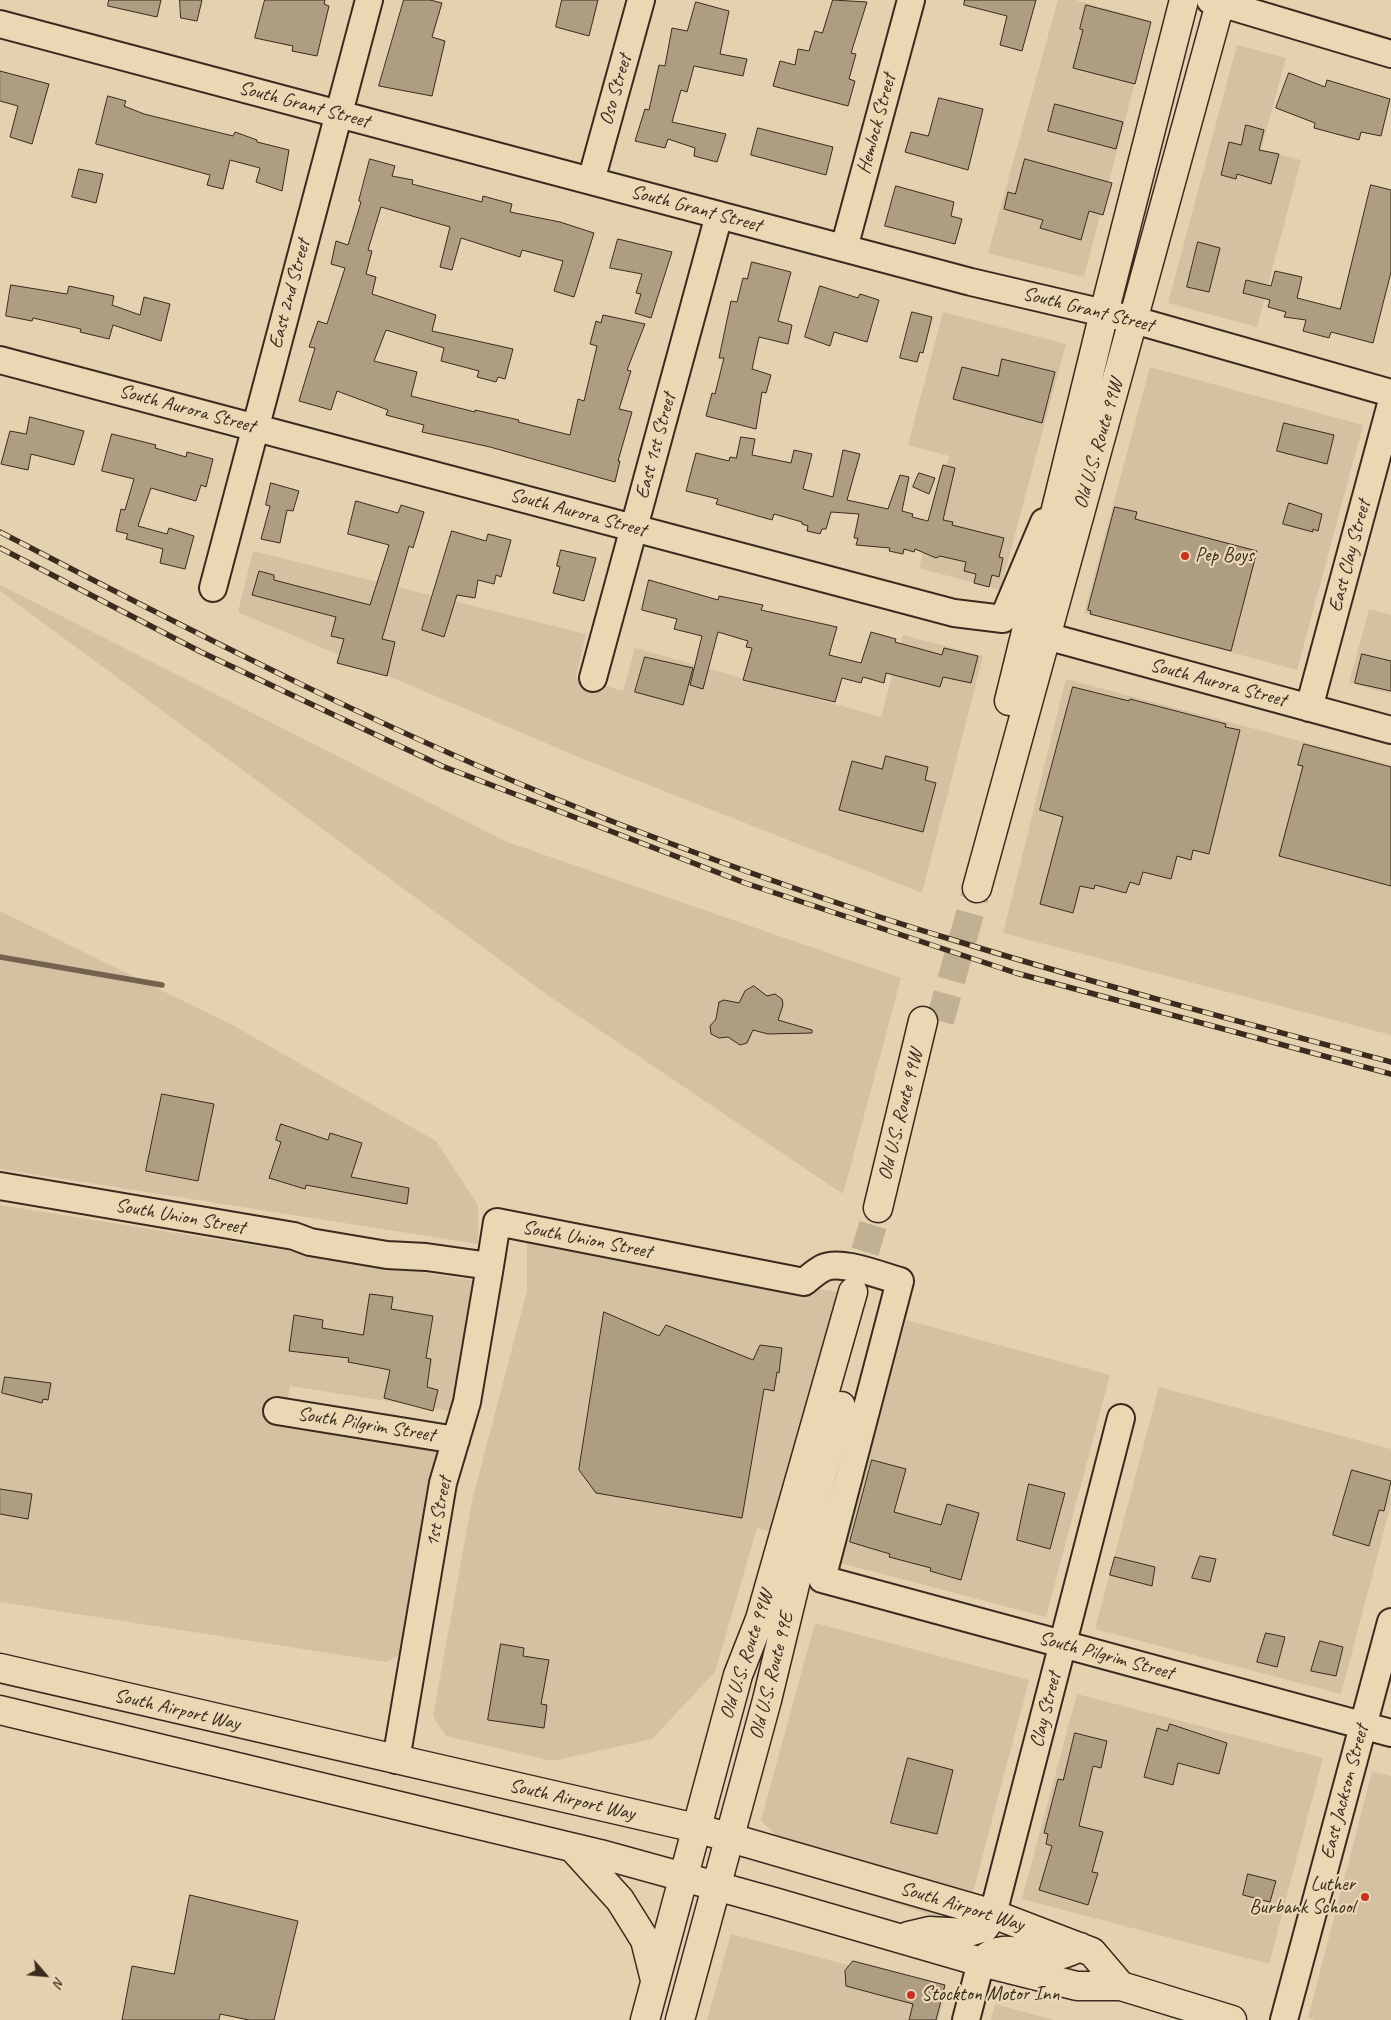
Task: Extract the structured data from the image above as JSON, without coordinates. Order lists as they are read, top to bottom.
{
  "streets": {
    "main road": ["Old U.S. Route 99W", "Old U.S. Route 99E", "South Airport Way"],
    "street": [
      "Oso Street",
      "South Grant Street",
      "Hemlock Street",
      "East 2nd Street",
      "South Aurora Street",
      "East 1st Street",
      "East Clay Street",
      "South Union Street",
      "South Pilgrim Street",
      "1st Street",
      "Clay Street",
      "East Jackson Street"
    ]
  },
  "crossings": [
    ["Oso Street", "South Grant Street"],
    ["South Grant Street", "Hemlock Street"],
    ["South Grant Street", "East 2nd Street"],
    ["South Grant Street", "Old U.S. Route 99W"],
    ["South Grant Street", "East 1st Street"],
    ["East 2nd Street", "South Aurora Street"],
    ["South Aurora Street", "Old U.S. Route 99W"],
    ["South Aurora Street", "East 1st Street"],
    ["South Aurora Street", "East Clay Street"],
    ["Old U.S. Route 99W", "Old U.S. Route 99E"],
    ["Old U.S. Route 99W", "South Airport Way"],
    ["South Union Street", "South Pilgrim Street"],
    ["South Union Street", "1st Street"],
    ["South Pilgrim Street", "1st Street"],
    ["South Pilgrim Street", "Clay Street"],
    ["South Pilgrim Street", "East Jackson Street"],
    ["1st Street", "South Airport Way"],
    ["Old U.S. Route 99E", "South Airport Way"],
    ["South Airport Way", "Clay Street"]
  ],
  "places": ["Pep Boys", "Luther Burbank School", "Stockton Motor Inn"],
  "north": "bottom right"
}
